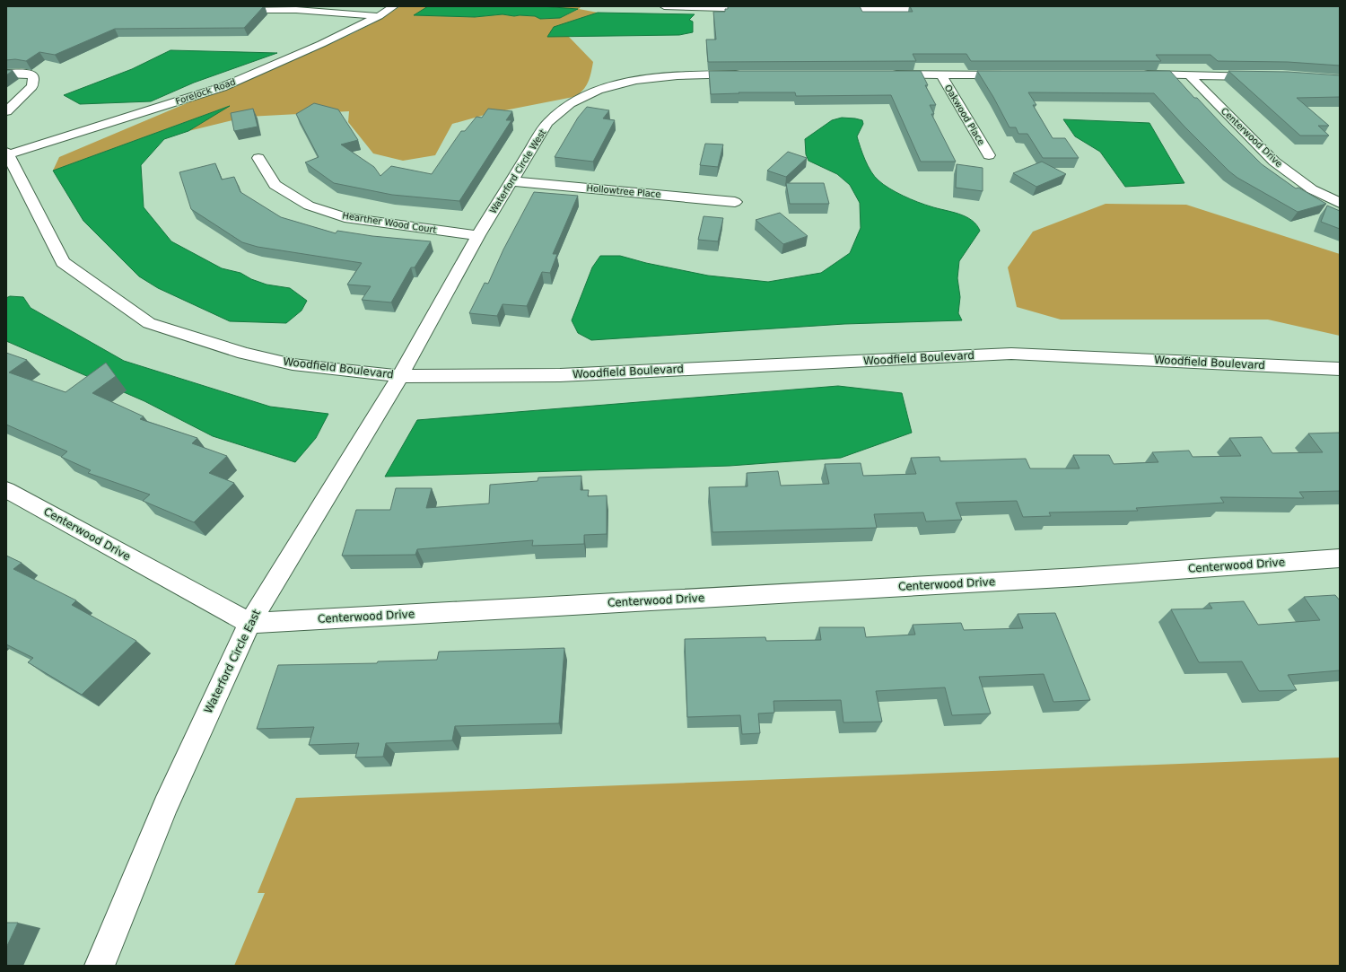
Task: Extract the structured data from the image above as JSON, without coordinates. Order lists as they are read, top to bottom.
{
  "streets": {
    "street": [
      "Forelock Road",
      "Oakwood Place",
      "Centerwood Drive",
      "Waterford Circle West",
      "Hollowtree Place",
      "Hearther Wood Court",
      "Woodfield Boulevard",
      "Waterford Circle East"
    ]
  },
  "crossings": [
    ["Forelock Road", "Woodfield Boulevard"],
    ["Centerwood Drive", "Waterford Circle East"],
    ["Waterford Circle West", "Hollowtree Place"],
    ["Waterford Circle West", "Hearther Wood Court"],
    ["Waterford Circle West", "Woodfield Boulevard"],
    ["Waterford Circle West", "Waterford Circle East"],
    ["Woodfield Boulevard", "Waterford Circle East"]
  ]
}
